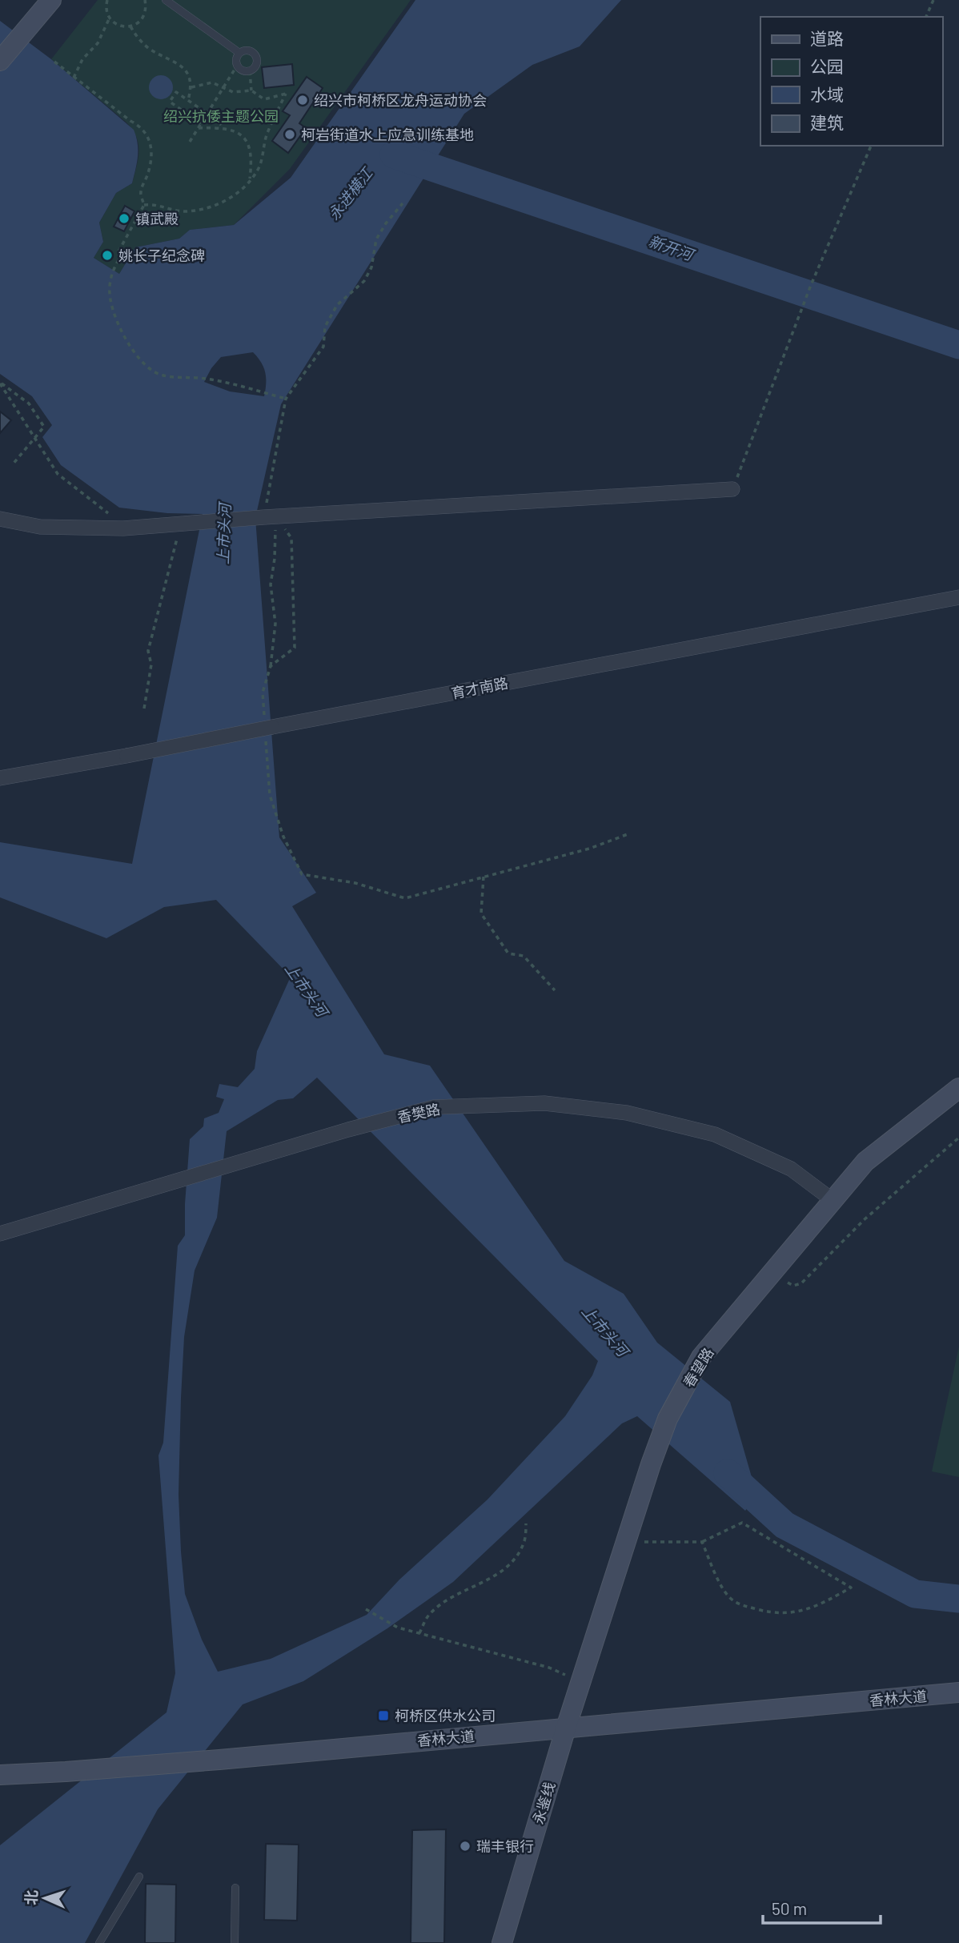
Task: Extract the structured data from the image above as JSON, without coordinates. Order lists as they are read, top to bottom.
{
  "streets": {
    "street": [
      "育才南路",
      "香樊路",
      "春望路",
      "香林大道",
      "永鉴线"
    ]
  },
  "crossings": [
    ["香樊路", "春望路"],
    ["春望路", "香林大道"],
    ["春望路", "永鉴线"],
    ["香林大道", "永鉴线"]
  ],
  "water": ["永进横江", "新开河", "上市头河"],
  "parks": ["绍兴抗倭主题公园"],
  "places": {
    "other": [
      "绍兴市柯桥区龙舟运动协会",
      "柯岩街道水上应急训练基地",
      "镇武殿",
      "姚长子纪念碑",
      "瑞丰银行"
    ],
    "transit": ["柯桥区供水公司"]
  },
  "legend": [
    "道路",
    "公园",
    "水域",
    "建筑"
  ],
  "scale_bar": "50 m",
  "north": "left"
}
